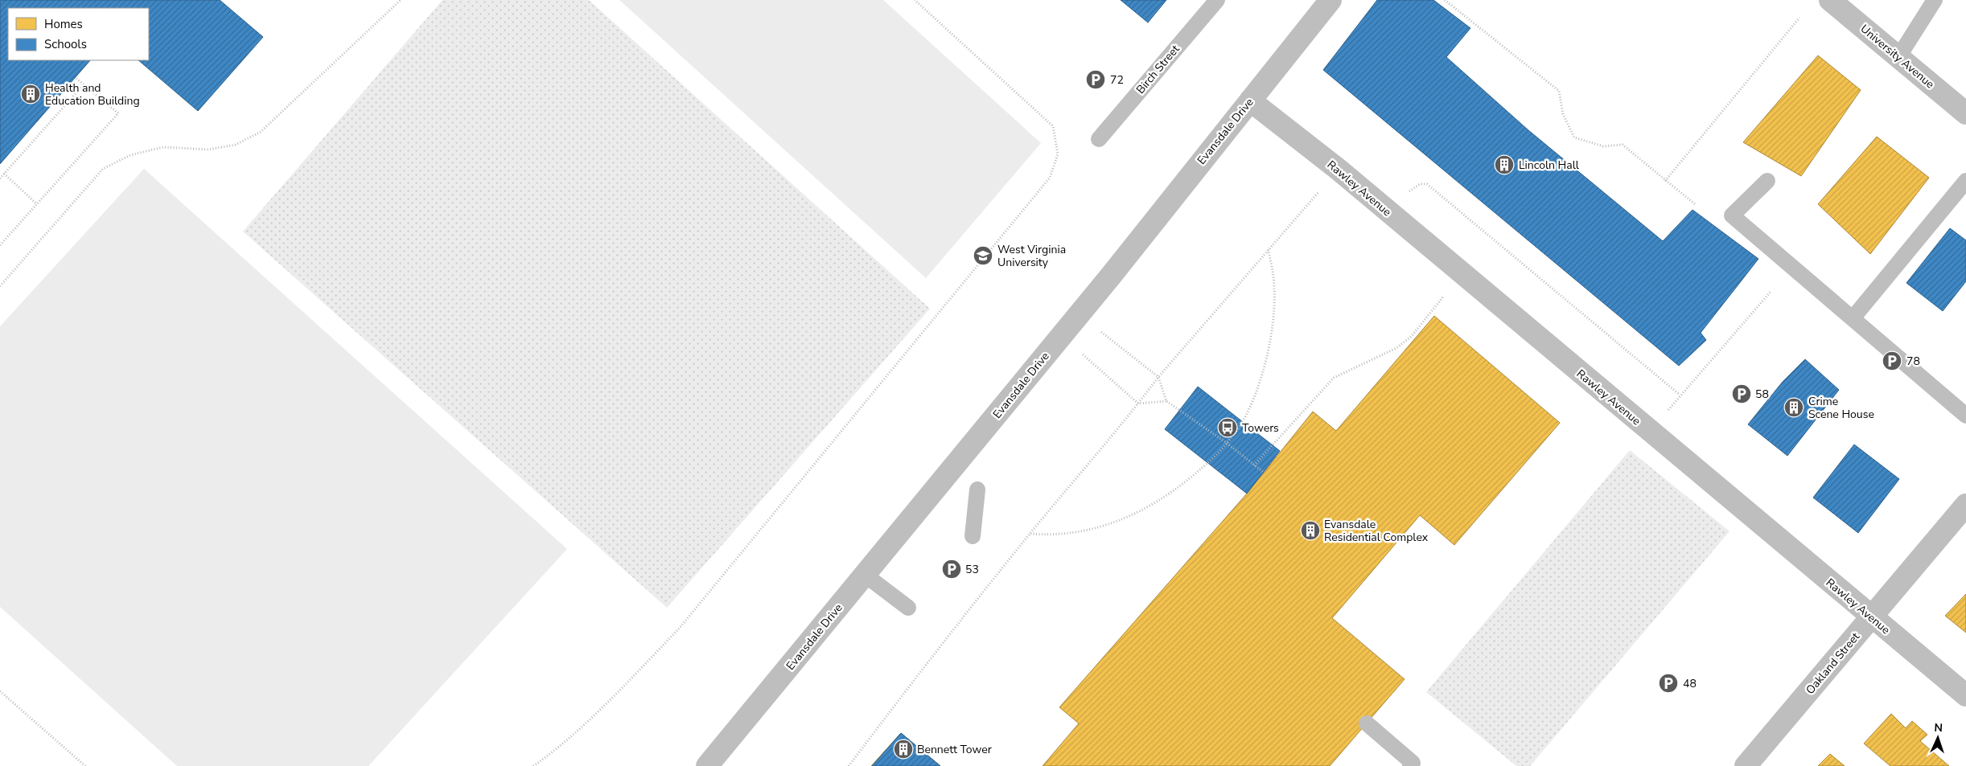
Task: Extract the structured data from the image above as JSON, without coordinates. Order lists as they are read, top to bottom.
{
  "streets": {
    "street": [
      "University Avenue",
      "Evansdale Drive",
      "Rawley Avenue",
      "Oakland Street"
    ],
    "lane": ["Birch Street"]
  },
  "crossings": [
    ["Evansdale Drive", "Rawley Avenue"],
    ["Rawley Avenue", "Oakland Street"]
  ],
  "places": {
    "parking": [
      "72",
      "78",
      "58",
      "53",
      "48"
    ],
    "building": [
      "Health and Education Building",
      "Lincoln Hall",
      "Crime Scene House",
      "Evansdale Residential Complex",
      "Bennett Tower"
    ],
    "school or university": ["West Virginia University"],
    "bus stop": ["Towers"]
  },
  "legend": ["Homes", "Schools"],
  "north": "top"
}
